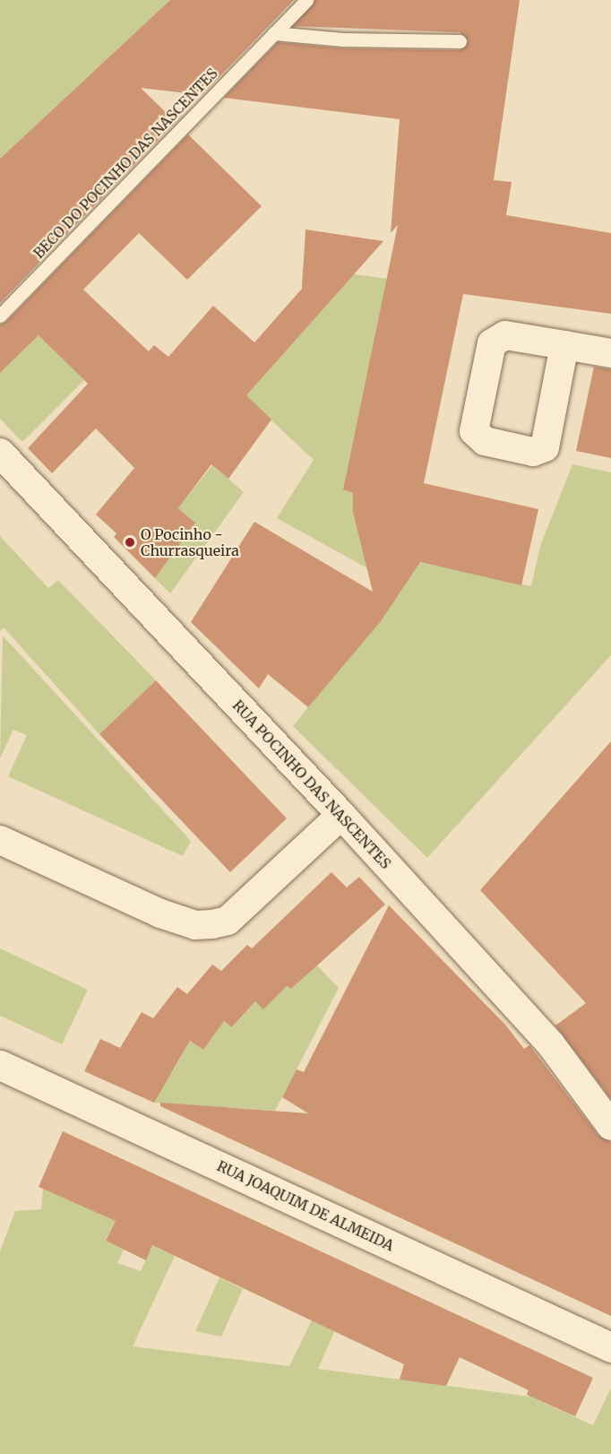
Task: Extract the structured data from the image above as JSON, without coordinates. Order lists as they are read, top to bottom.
{
  "streets": {
    "main road": ["RUA JOAQUIM DE ALMEIDA"],
    "street": ["RUA POCINHO DAS NASCENTES"],
    "lane": ["BECO DO POCINHO DAS NASCENTES"]
  },
  "places": ["O Pocinho - Churrasqueira"]
}
